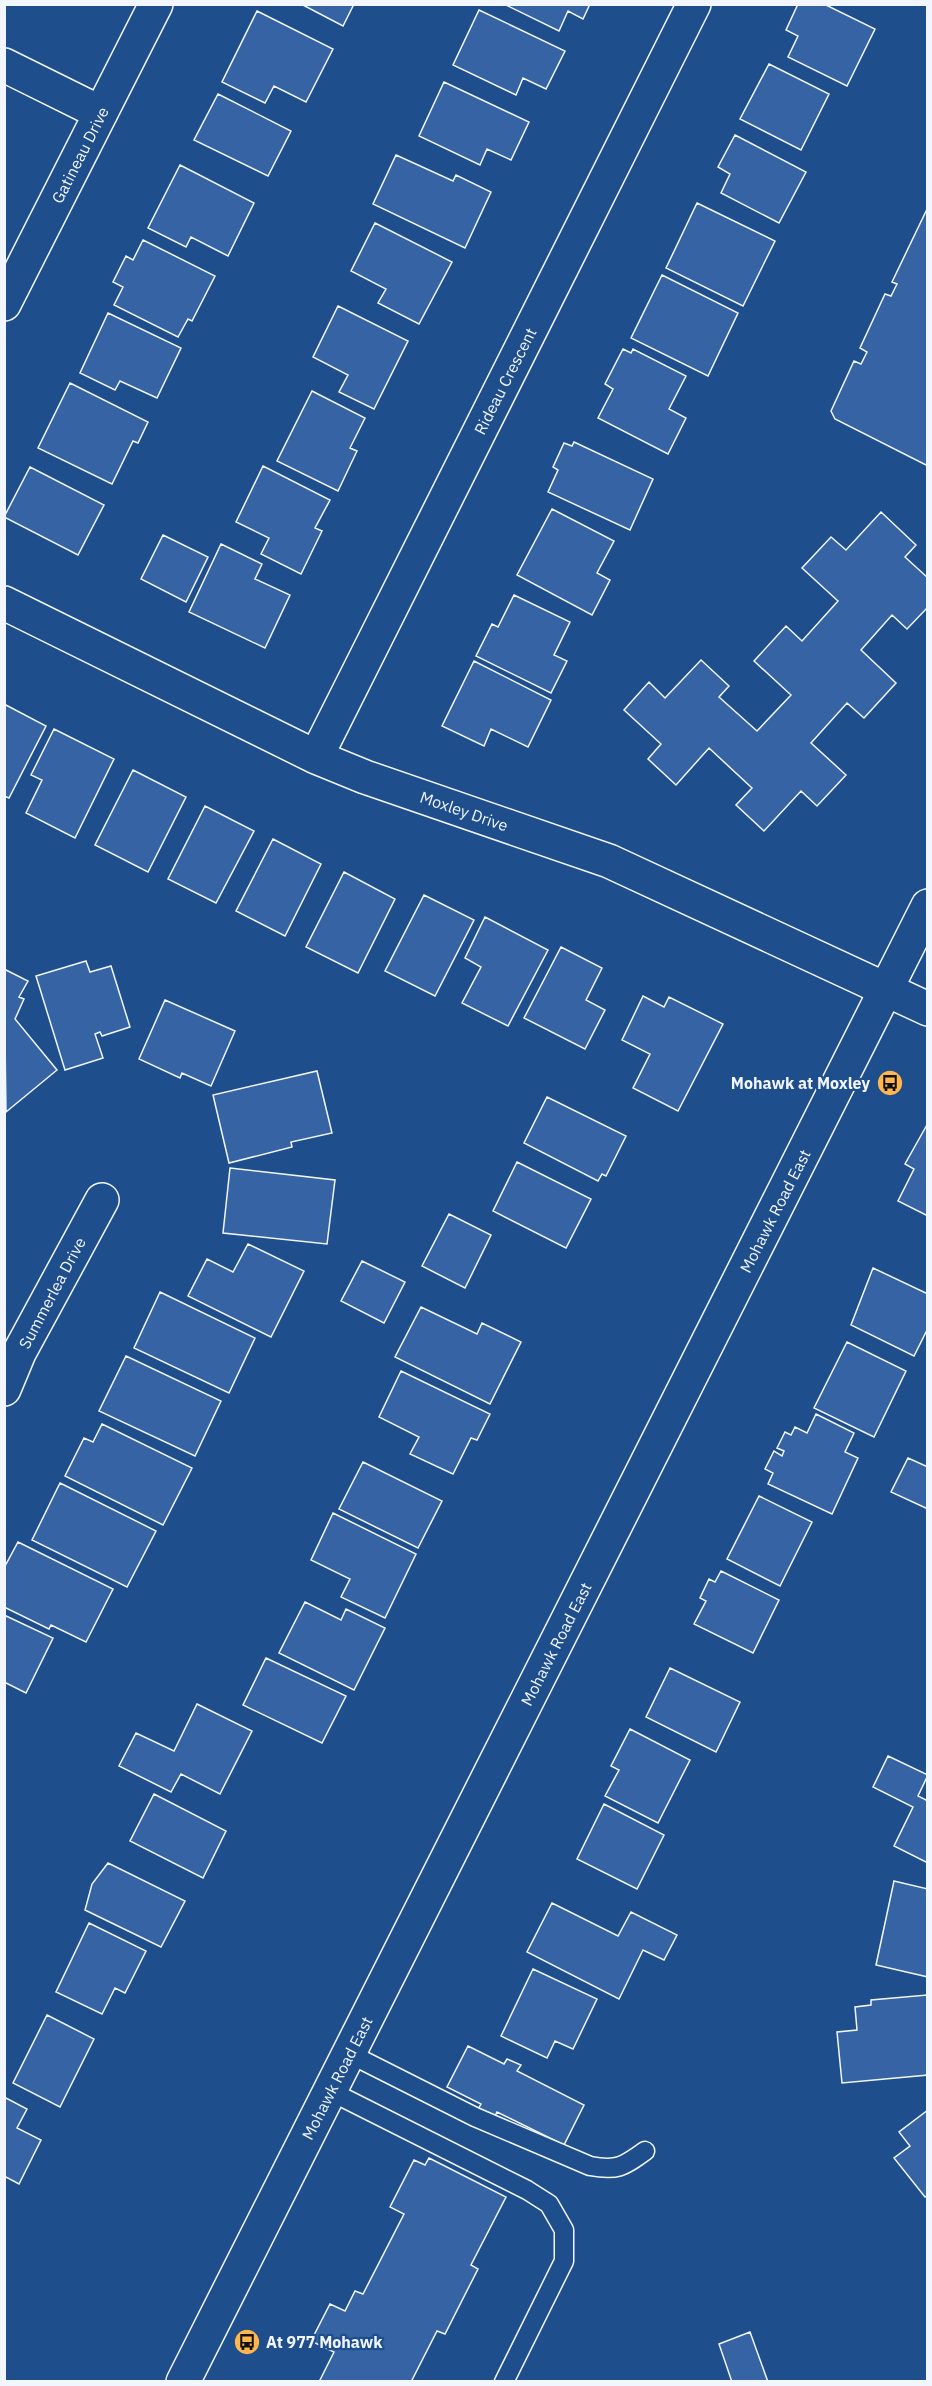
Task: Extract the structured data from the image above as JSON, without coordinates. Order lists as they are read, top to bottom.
{
  "streets": {
    "street": [
      "Gatineau Drive",
      "Rideau Crescent",
      "Moxley Drive",
      "Mohawk Road East",
      "Summerlea Drive"
    ]
  },
  "crossings": [
    ["Rideau Crescent", "Moxley Drive"],
    ["Moxley Drive", "Mohawk Road East"]
  ],
  "places": {
    "bus stop": ["Mohawk at Moxley", "At 977 Mohawk"]
  }
}
